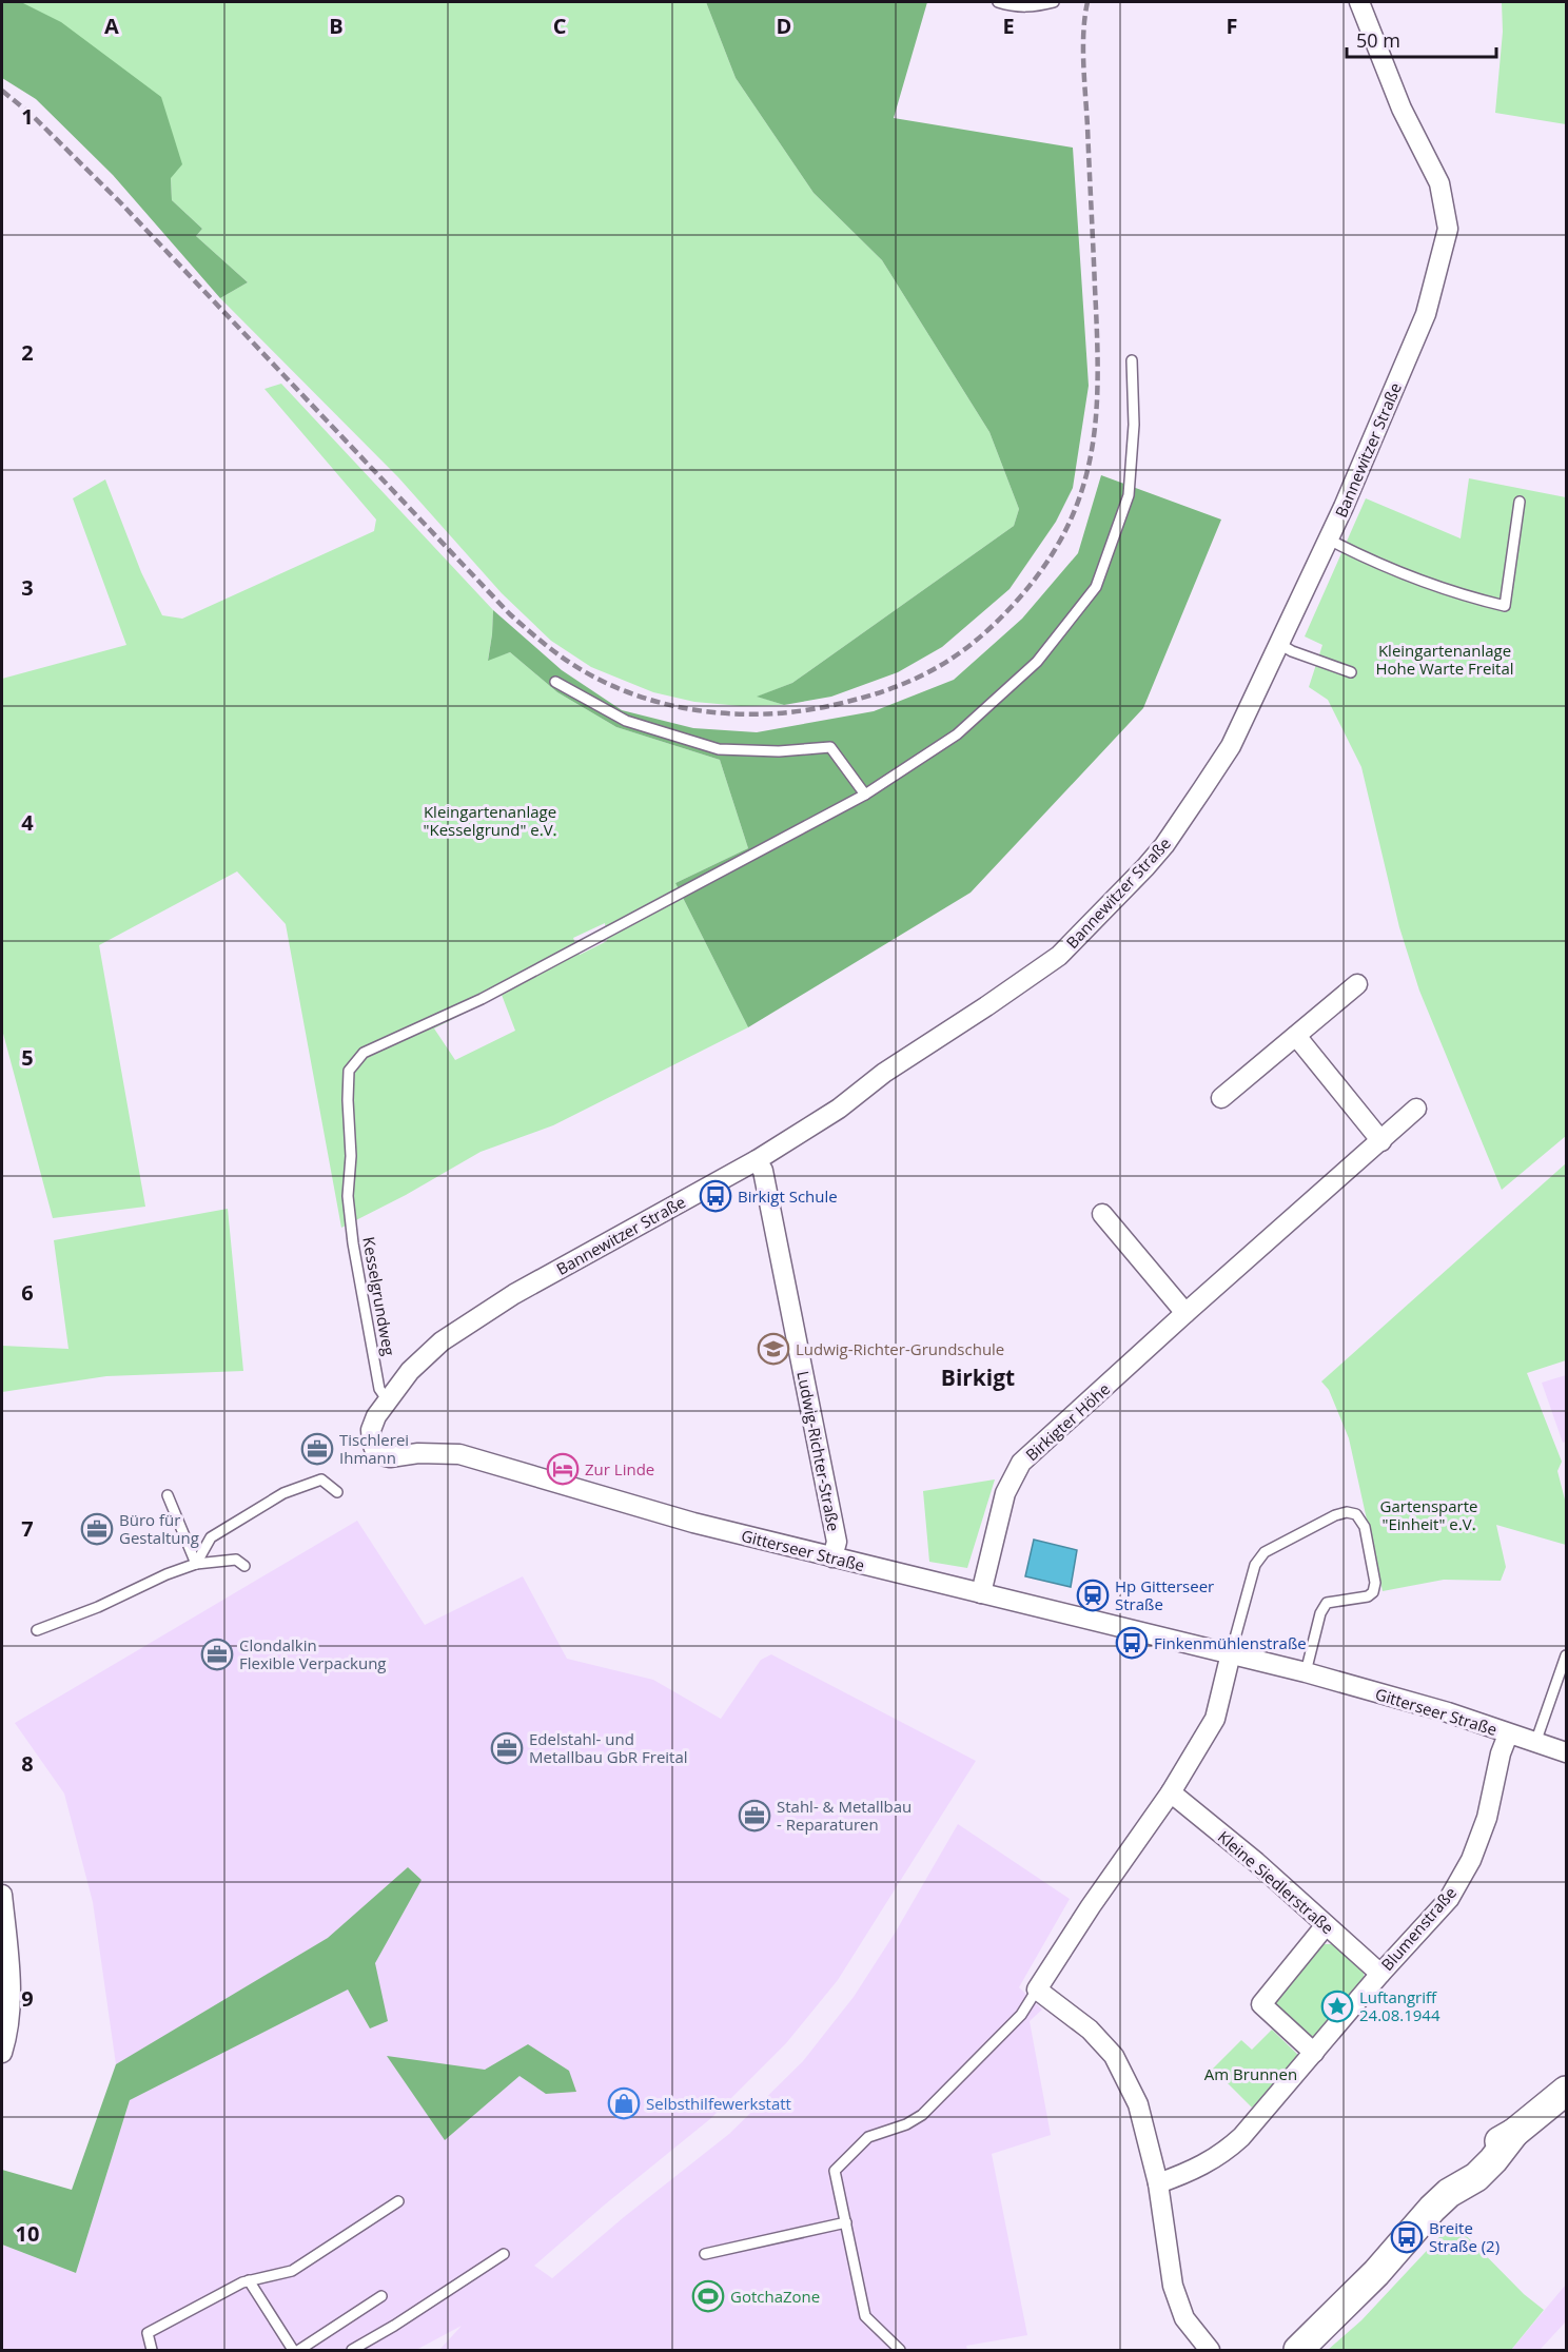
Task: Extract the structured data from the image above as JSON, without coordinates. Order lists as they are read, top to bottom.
{
  "streets": {
    "street": [
      "Bannewitzer Straße",
      "Birkigter Höhe",
      "Ludwig-Richter-Straße",
      "Gitterseer Straße",
      "Kleine Siedlerstraße",
      "Blumenstraße"
    ],
    "lane": ["Kesselgrundweg"]
  },
  "crossings": [
    ["Bannewitzer Straße", "Kesselgrundweg"],
    ["Bannewitzer Straße", "Ludwig-Richter-Straße"],
    ["Bannewitzer Straße", "Gitterseer Straße"],
    ["Birkigter Höhe", "Gitterseer Straße"],
    ["Ludwig-Richter-Straße", "Gitterseer Straße"],
    ["Gitterseer Straße", "Blumenstraße"],
    ["Kleine Siedlerstraße", "Blumenstraße"]
  ],
  "districts": ["Birkigt"],
  "parks": [
    "Kleingartenanlage Hohe Warte Freital",
    "Kleingartenanlage \"Kesselgrund\" e.V.",
    "Gartensparte \"Einheit\" e.V.",
    "Am Brunnen"
  ],
  "places": {
    "bus stop": ["Birkigt Schule", "Finkenmühlenstraße", "Breite Straße (2)"],
    "school or university": ["Ludwig-Richter-Grundschule"],
    "office": [
      "Tischlerei Ihmann",
      "Büro für Gestaltung",
      "Clondalkin Flexible Verpackung",
      "Edelstahl- und Metallbau GbR Freital",
      "Stahl- & Metallbau - Reparaturen"
    ],
    "hotel": ["Zur Linde"],
    "station": ["Hp Gitterseer Straße"],
    "place": ["Luftangriff 24.08.1944"],
    "shop": ["Selbsthilfewerkstatt"],
    "sports": ["GotchaZone"]
  },
  "scale_bar": "50 m",
  "grid": {
    "columns": [
      "A",
      "B",
      "C",
      "D",
      "E",
      "F"
    ],
    "rows": [
      "1",
      "2",
      "3",
      "4",
      "5",
      "6",
      "7",
      "8",
      "9",
      "10"
    ]
  }
}
